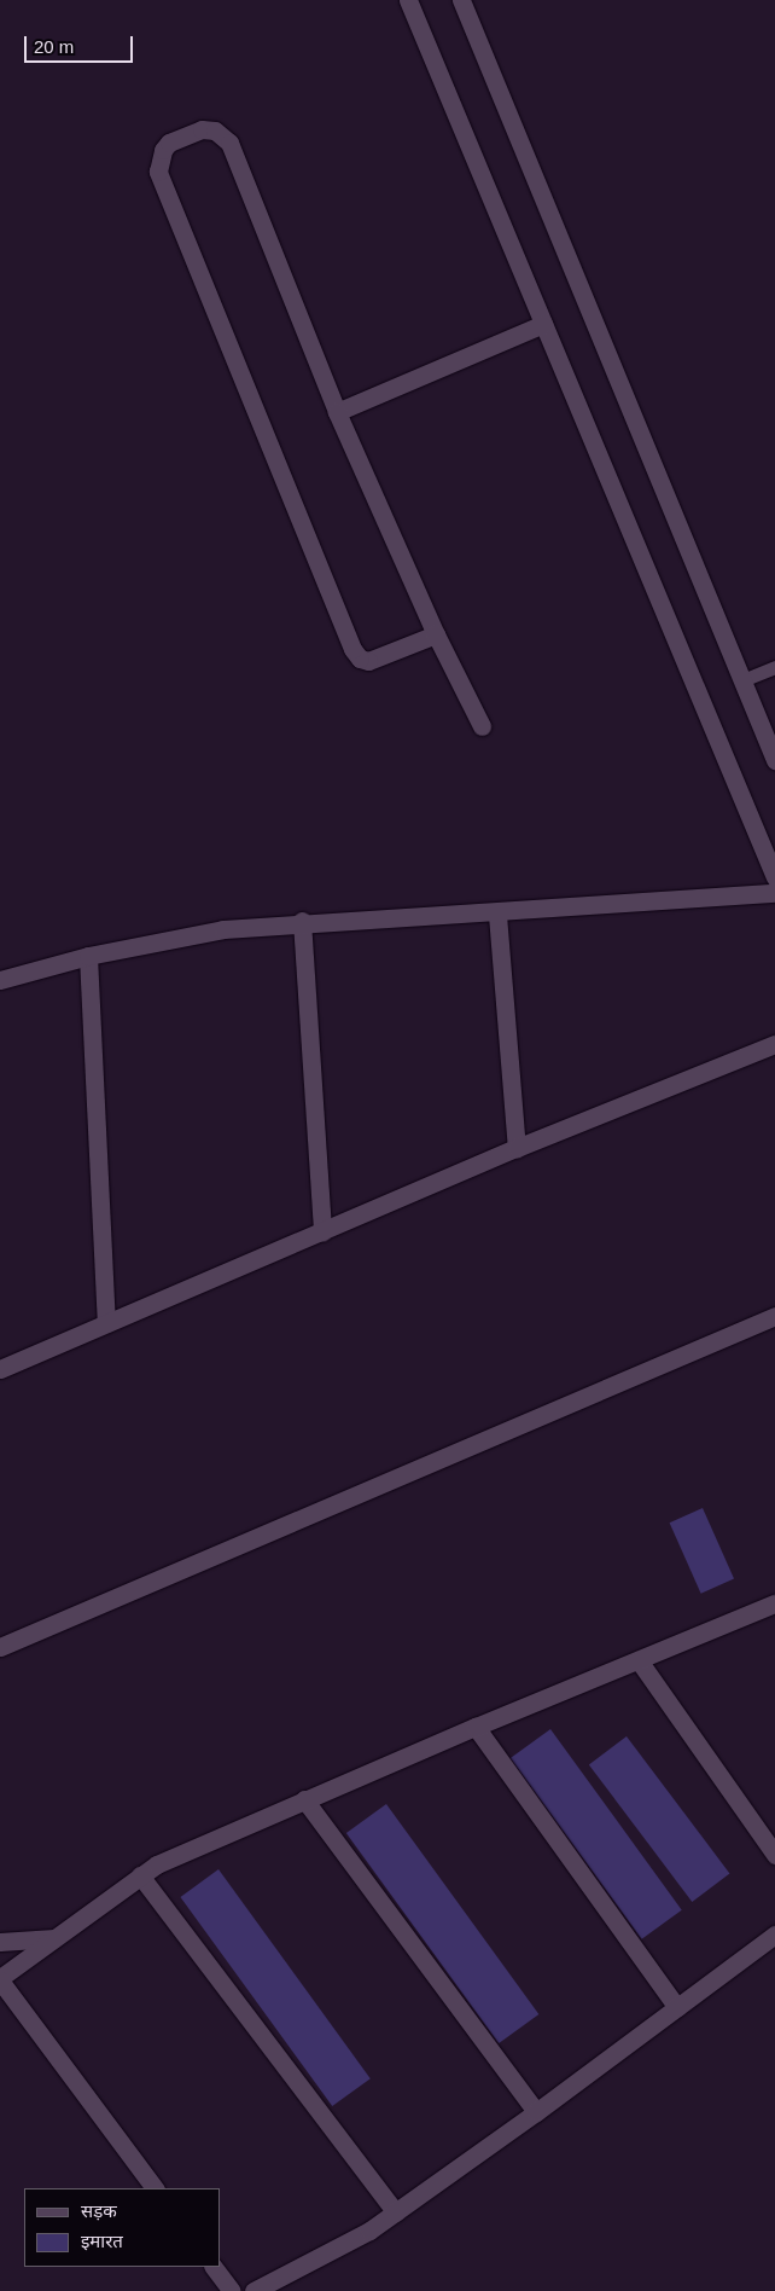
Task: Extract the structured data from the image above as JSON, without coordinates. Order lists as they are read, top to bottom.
{
  "legend": ["सड़क", "इमारत"],
  "scale_bar": "20 m"
}
